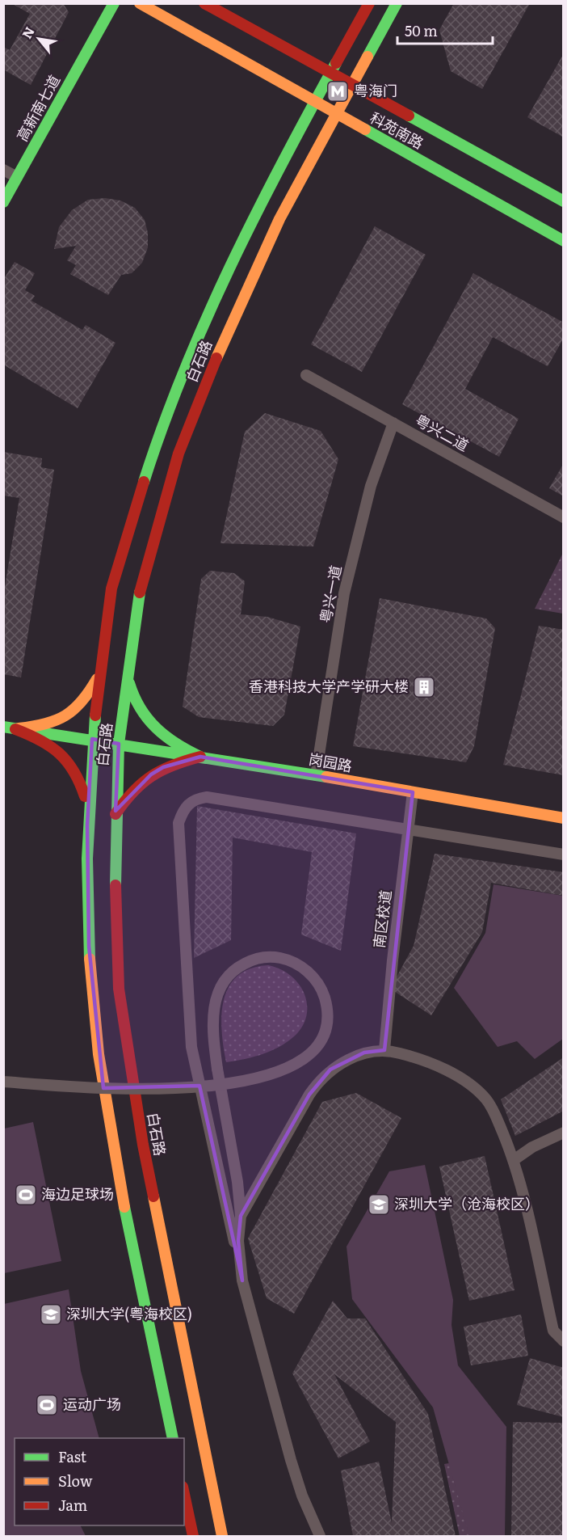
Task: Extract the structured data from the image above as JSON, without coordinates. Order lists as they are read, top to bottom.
{
  "streets": {
    "main road": [
      "高新南七道",
      "科苑南路",
      "白石路",
      "岗园路"
    ],
    "street": ["粤兴二道", "粤兴一道", "南区校道"]
  },
  "crossings": [
    ["科苑南路", "白石路"],
    ["白石路", "岗园路"],
    ["粤兴二道", "粤兴一道"],
    ["粤兴一道", "岗园路"],
    ["岗园路", "南区校道"]
  ],
  "places": {
    "metro station": ["粤海门"],
    "building": ["香港科技大学产学研大楼"],
    "sports": ["海边足球场", "运动广场"],
    "school or university": ["深圳大学（沧海校区）", "深圳大学(粤海校区)"]
  },
  "legend": ["Fast", "Slow", "Jam"],
  "scale_bar": "50 m",
  "north": "top left"
}
